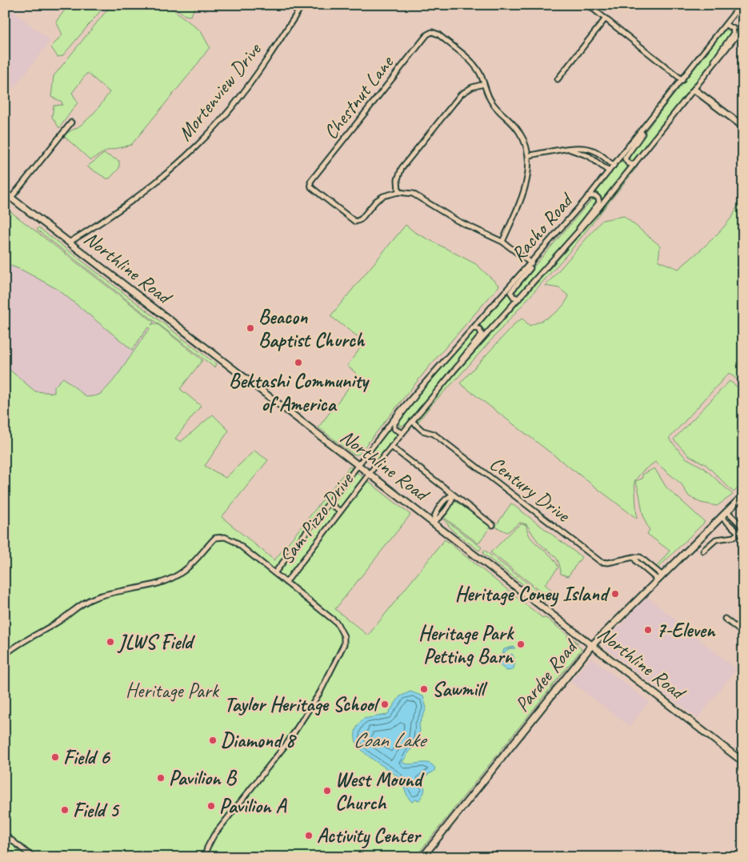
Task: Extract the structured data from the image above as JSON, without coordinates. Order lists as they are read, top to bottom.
{
  "streets": {
    "main road": ["Northline Road", "Pardee Road"],
    "street": [
      "Mortenview Drive",
      "Chestnut Lane",
      "Racho Road",
      "Century Drive",
      "Sam Pizzo Drive"
    ]
  },
  "crossings": [
    ["Mortenview Drive", "Northline Road"],
    ["Racho Road", "Northline Road"],
    ["Racho Road", "Century Drive"],
    ["Racho Road", "Sam Pizzo Drive"],
    ["Northline Road", "Sam Pizzo Drive"],
    ["Northline Road", "Pardee Road"],
    ["Century Drive", "Pardee Road"]
  ],
  "water": ["Coan Lake"],
  "parks": ["Heritage Park"],
  "places": [
    "Beacon Baptist Church",
    "Bektashi Community of America",
    "Heritage Coney Island",
    "7-Eleven",
    "JLWS Field",
    "Heritage Park Petting Barn",
    "Sawmill",
    "Taylor Heritage School",
    "Diamond 8",
    "Field 6",
    "Pavilion B",
    "West Mound Church",
    "Pavilion A",
    "Field 5",
    "Activity Center"
  ]
}
